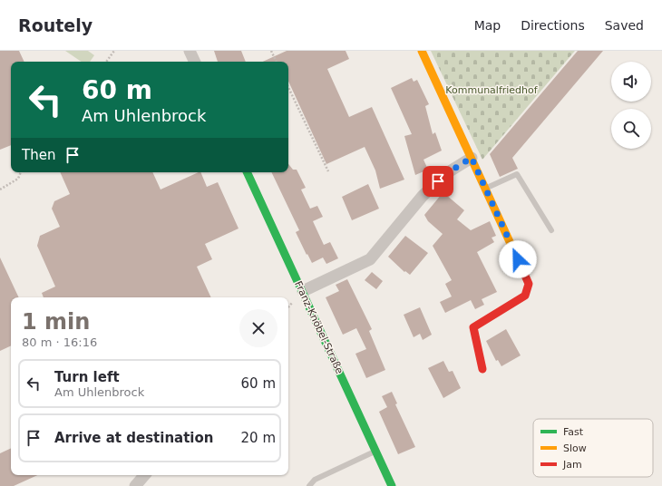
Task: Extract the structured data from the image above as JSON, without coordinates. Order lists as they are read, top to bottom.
{
  "streets": {
    "street": ["Franz-Knöbel-Straße"]
  },
  "parks": ["Kommunalfriedhof"],
  "legend": ["Fast", "Slow", "Jam"],
  "page": {
    "header": "Routely",
    "nav": ["Map", "Directions", "Saved"],
    "turn": ["60 m", "Am Uhlenbrock"],
    "then": "Then",
    "heading": ["1 min", "80 m · 16:16"],
    "list": [
      {
        "name": "Turn left",
        "note": "Am Uhlenbrock",
        "value": "60 m"
      },
      {
        "name": "Arrive at destination",
        "value": "20 m"
      }
    ]
  }
}
